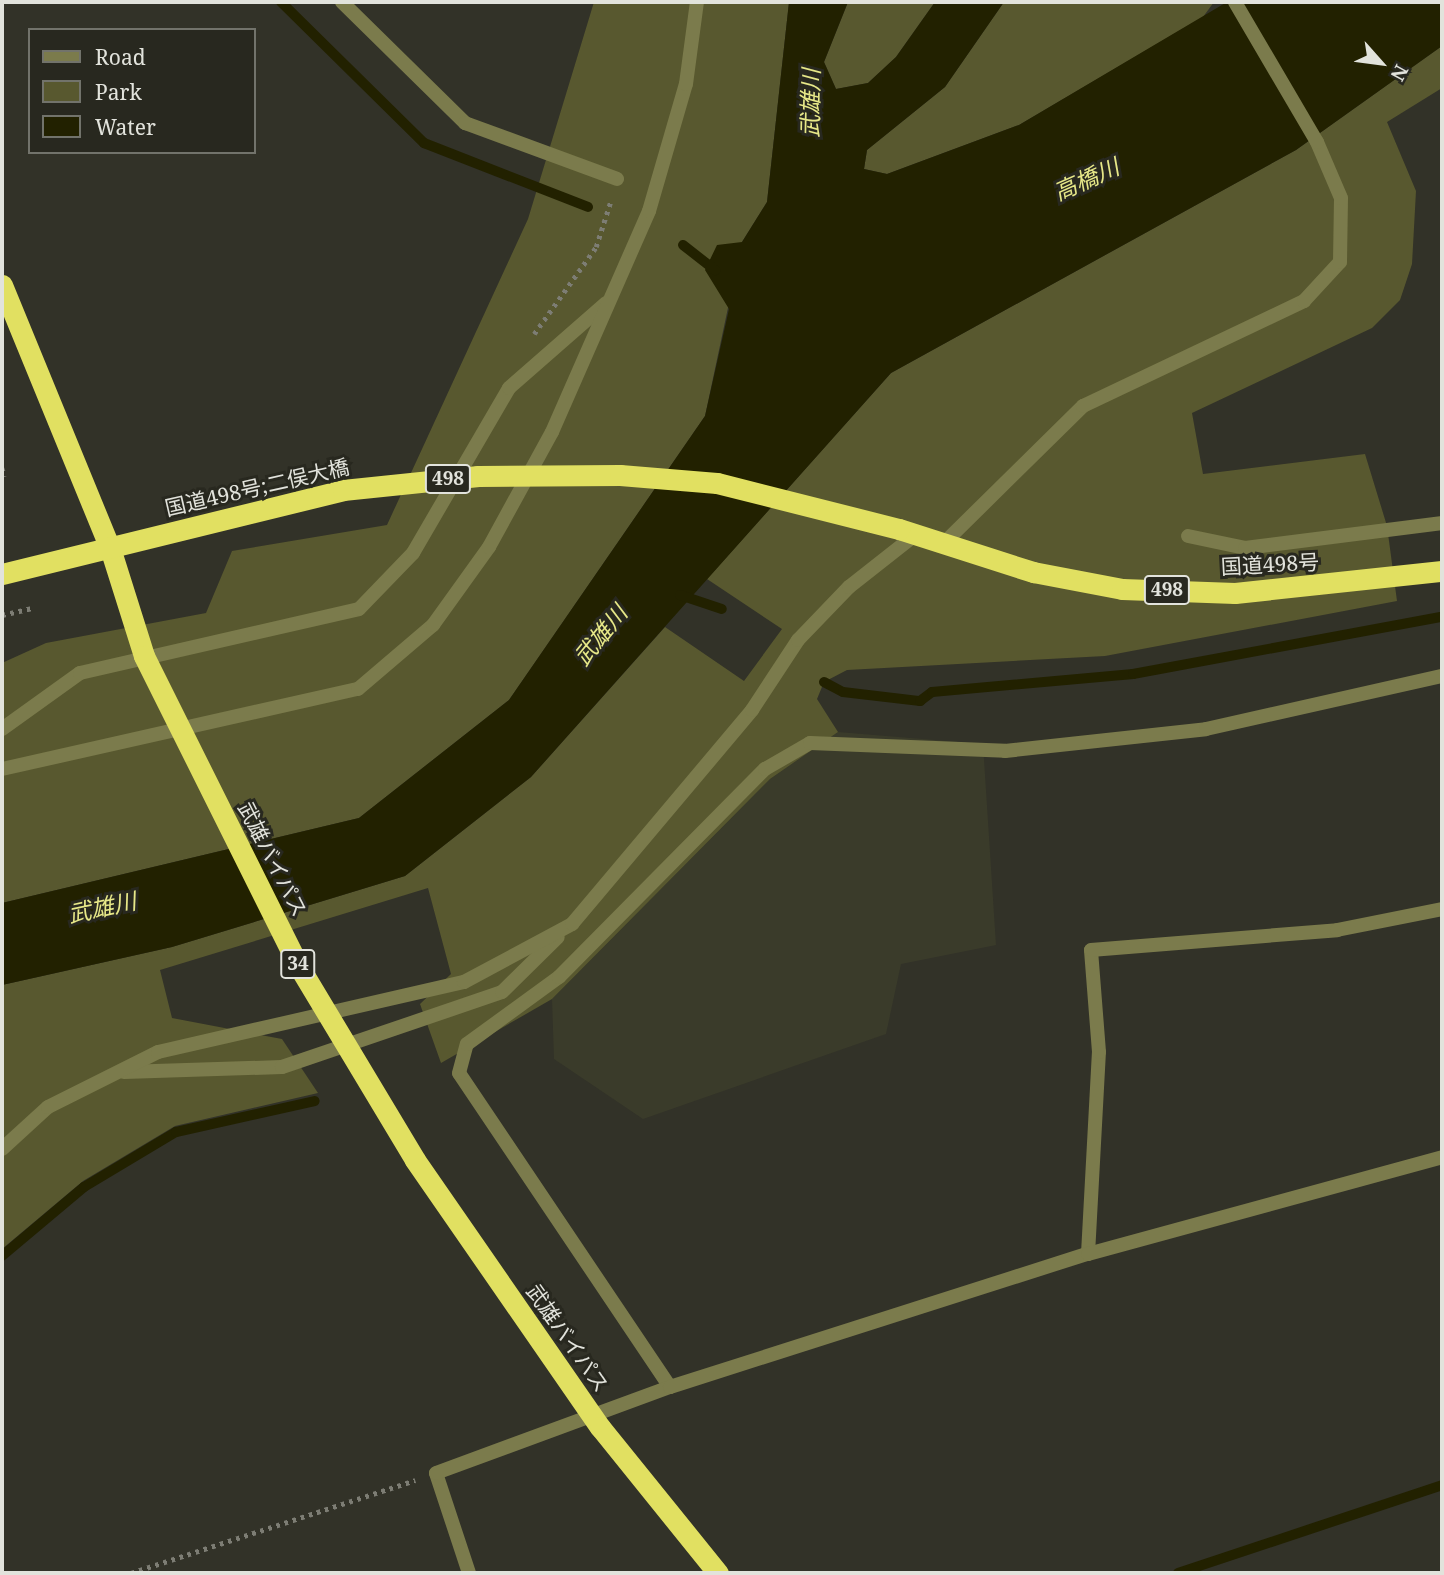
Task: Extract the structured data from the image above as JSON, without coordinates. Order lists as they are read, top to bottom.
{
  "streets": {
    "highway": [
      "498",
      "国道498号;二俣大橋",
      "国道498号",
      "武雄バイパス",
      "34"
    ]
  },
  "crossings": [
    ["国道498号;二俣大橋", "国道498号"],
    ["国道498号;二俣大橋", "武雄バイパス"]
  ],
  "water": ["武雄川", "高橋川"],
  "legend": ["Road", "Park", "Water"],
  "north": "bottom right"
}
